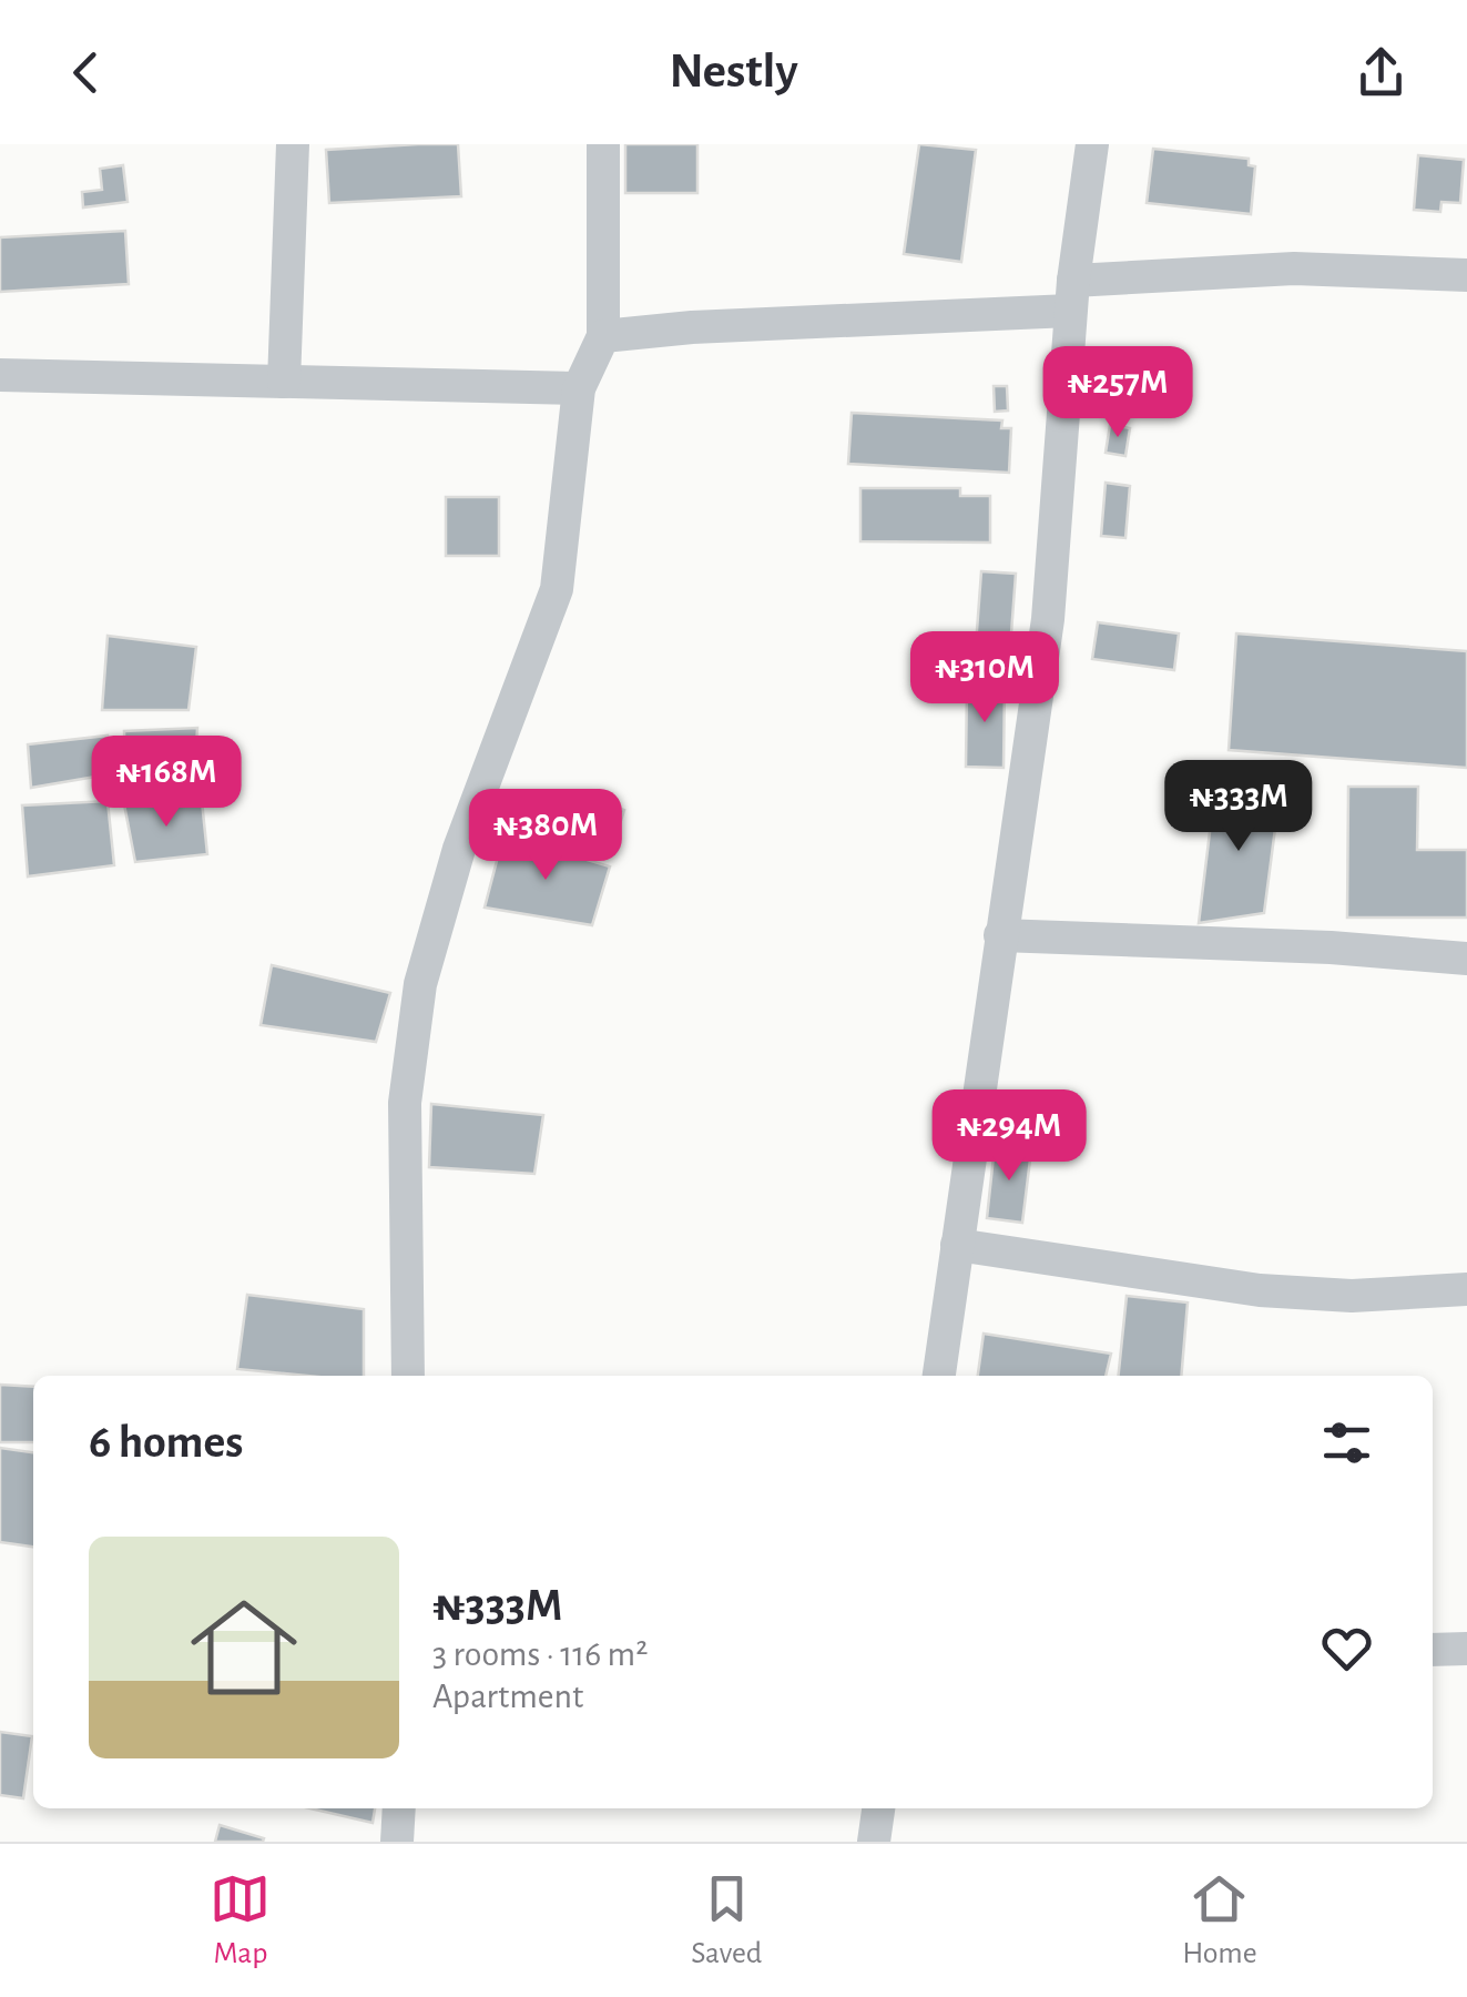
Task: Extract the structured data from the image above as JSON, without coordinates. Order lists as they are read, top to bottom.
{
  "page": {
    "header": "Nestly",
    "price": [
      "₦257M",
      "₦310M",
      "₦168M",
      "₦333M",
      "₦380M",
      "₦294M"
    ],
    "heading": "6 homes",
    "list": [
      {
        "name": "₦333M",
        "note": "3 rooms · 116 m² · Apartment"
      }
    ],
    "tabs": ["Map", "Saved", "Home"]
  }
}
